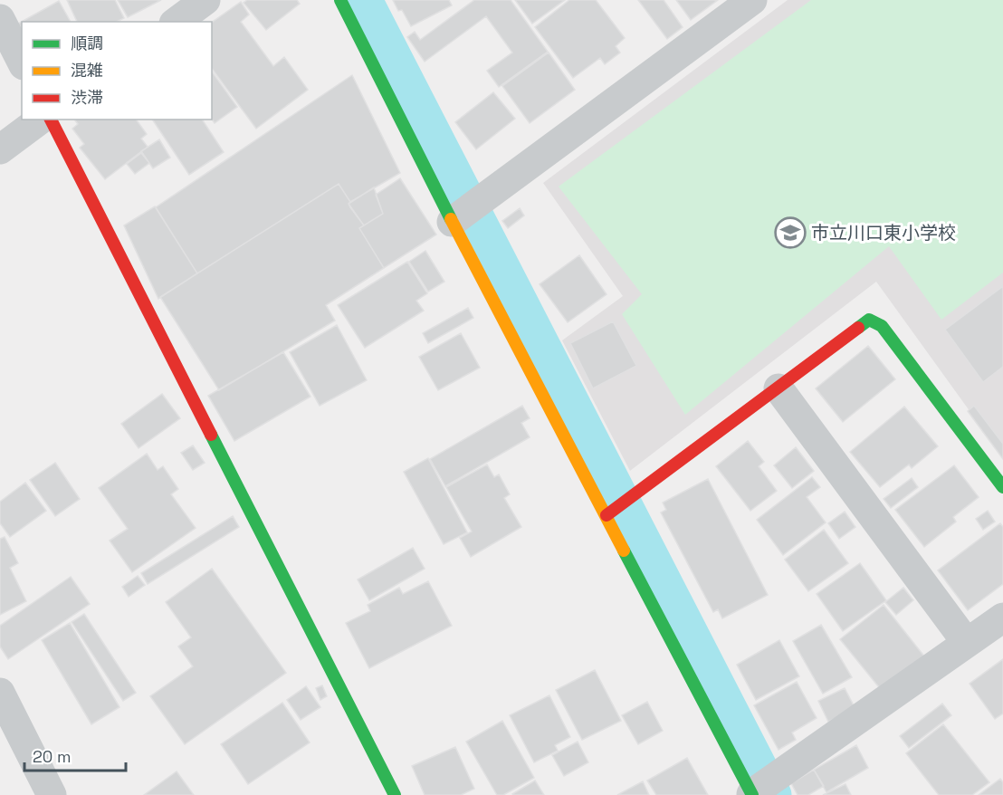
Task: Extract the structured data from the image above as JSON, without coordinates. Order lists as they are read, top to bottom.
{
  "places": {
    "school or university": ["市立川口東小学校"]
  },
  "legend": ["順調", "混雑", "渋滞"],
  "scale_bar": "20 m"
}
